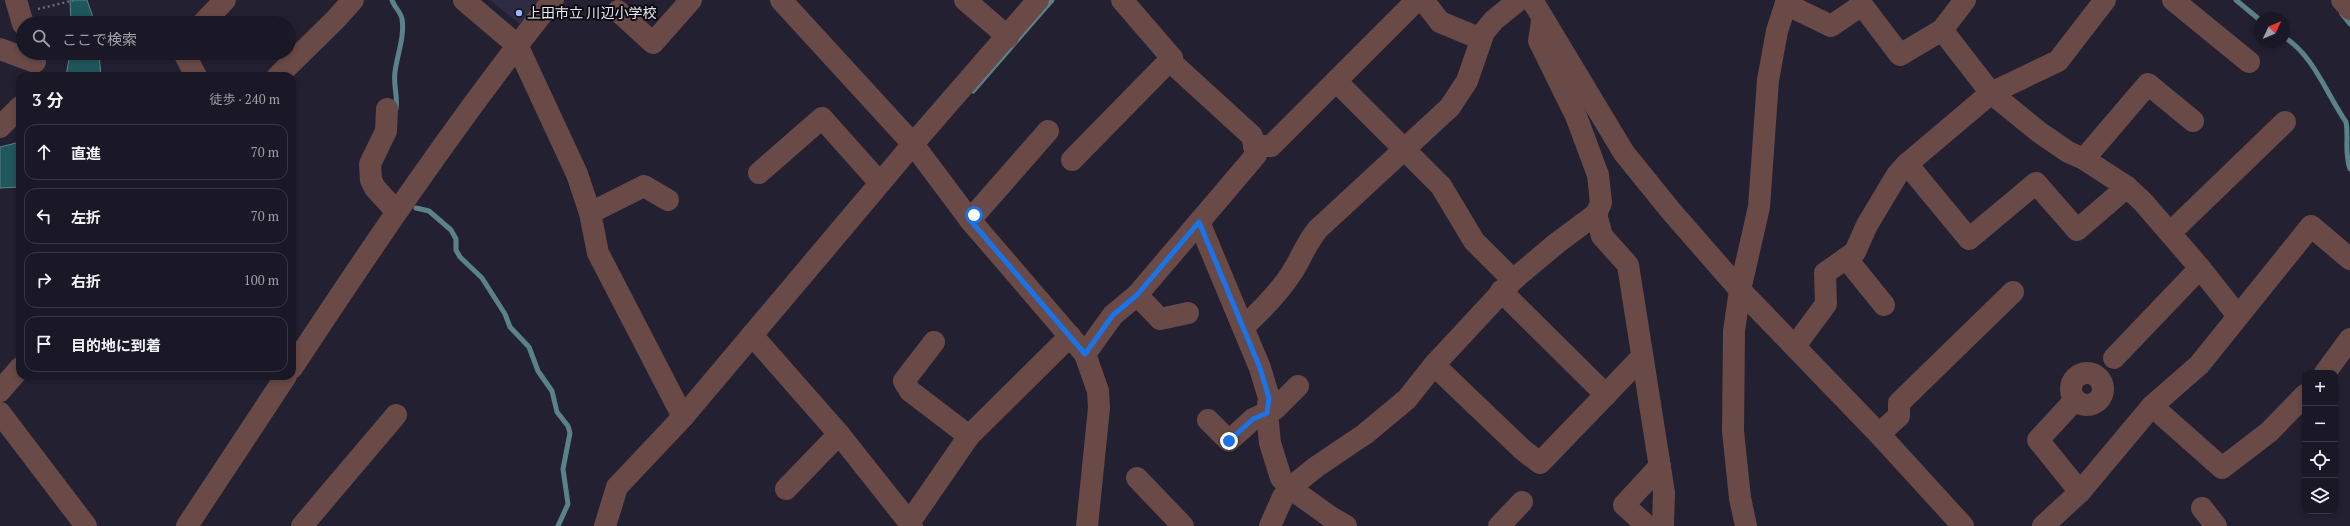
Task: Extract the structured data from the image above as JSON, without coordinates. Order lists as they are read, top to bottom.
{
  "places": ["上田市立 川辺小学校"],
  "north": "top right",
  "page": {
    "search": "ここで検索",
    "heading": ["3 分", "徒歩 · 240 m"],
    "list": [
      ["直進", "70 m"],
      ["左折", "70 m"],
      ["右折", "100 m"],
      "目的地に到着"
    ],
    "map_buttons": ["+", "−"]
  }
}
